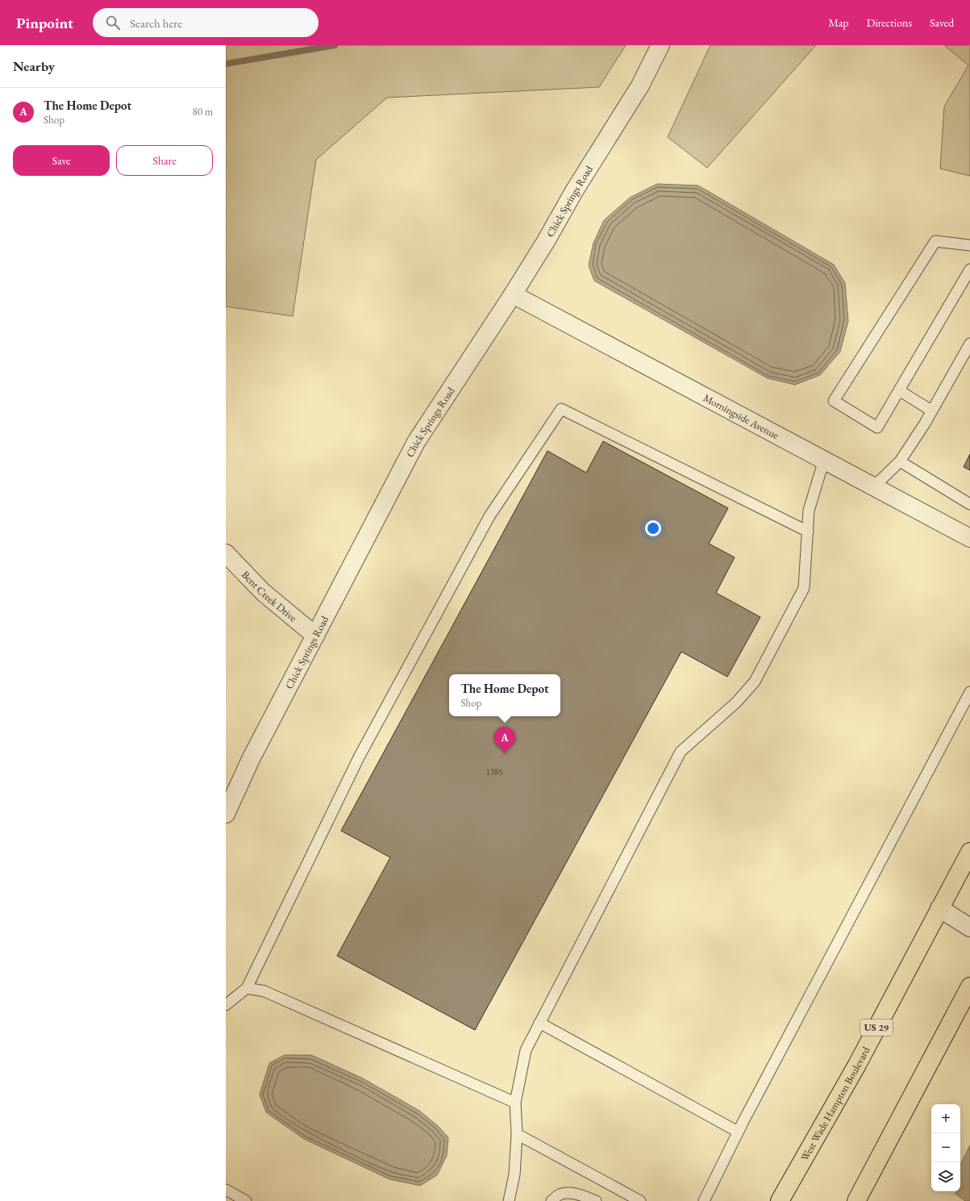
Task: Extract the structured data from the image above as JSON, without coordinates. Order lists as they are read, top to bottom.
{
  "streets": {
    "main road": ["US 29", "West Wade Hampton Boulevard"],
    "street": ["Chick Springs Road", "Morningside Avenue", "Bent Creek Drive"]
  },
  "crossings": [
    ["Chick Springs Road", "Morningside Avenue"],
    ["Chick Springs Road", "Bent Creek Drive"]
  ],
  "house_numbers": ["1385"],
  "page": {
    "header": "Pinpoint",
    "search": "Search here",
    "nav": ["Map", "Directions", "Saved"],
    "heading": "Nearby",
    "list": [
      {
        "mark": "A",
        "name": "The Home Depot",
        "note": "Shop",
        "value": "80 m"
      }
    ],
    "buttons": ["Save", "Share"],
    "popup": ["The Home Depot", "Shop"],
    "pins": "A",
    "map_buttons": ["+", "−"]
  }
}
